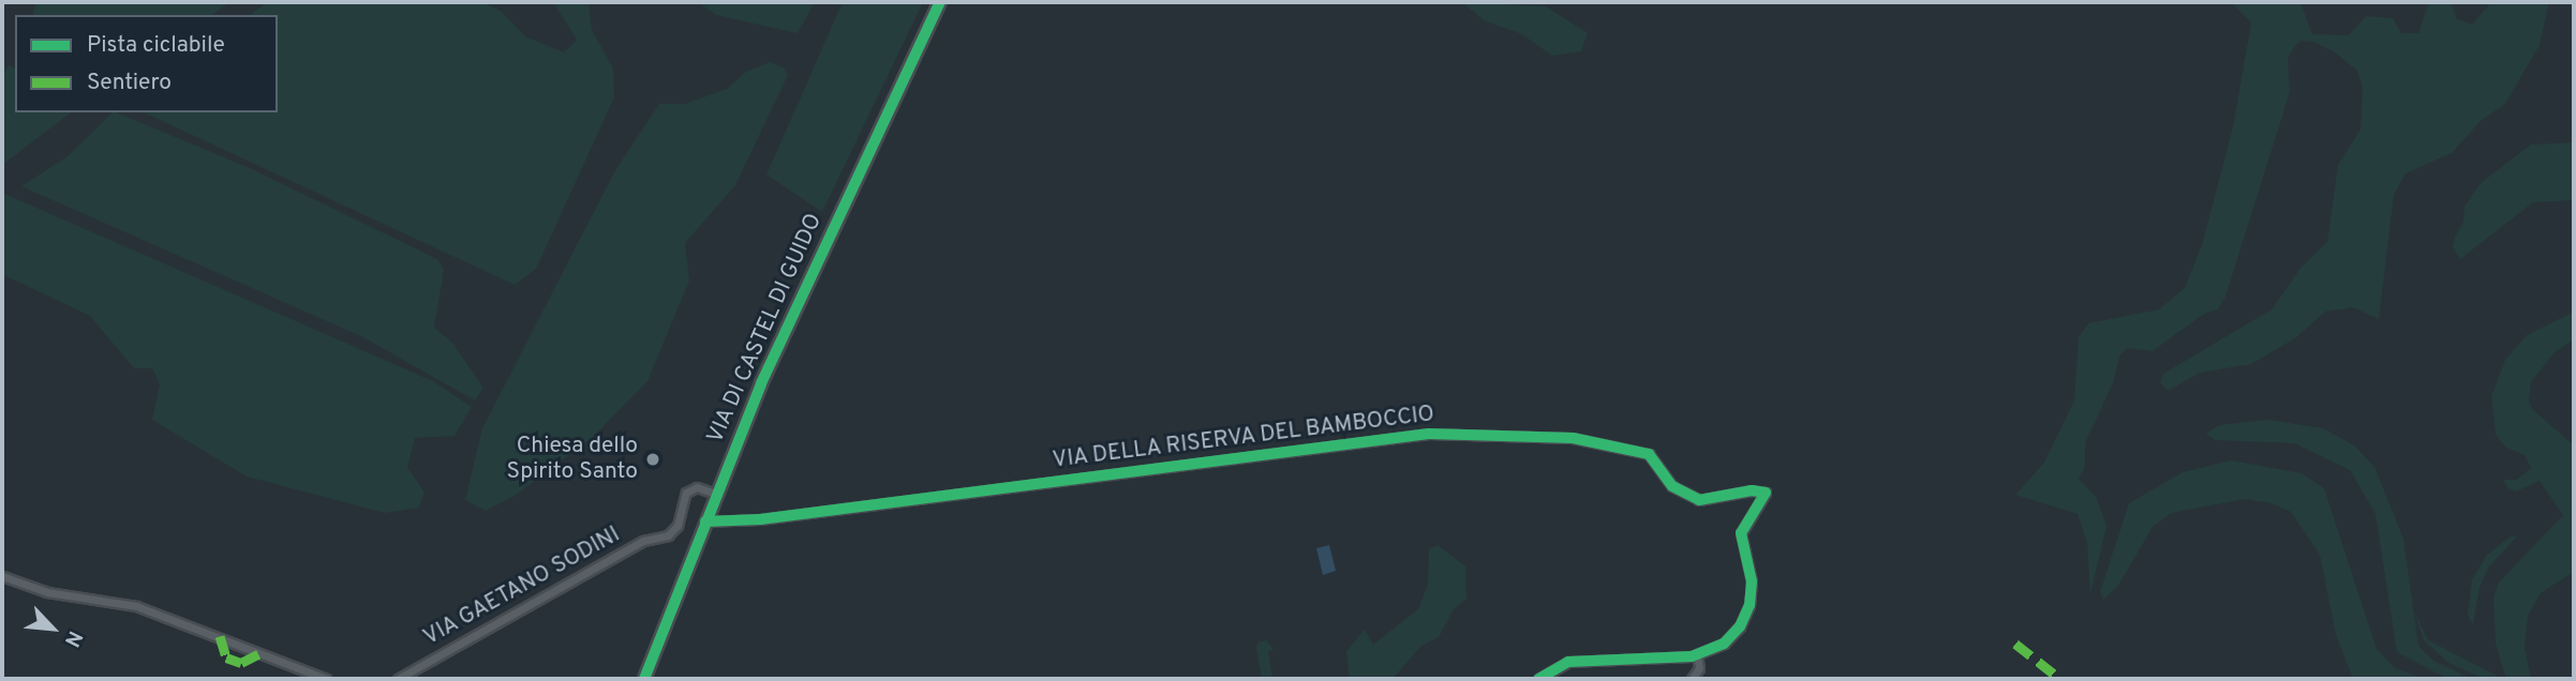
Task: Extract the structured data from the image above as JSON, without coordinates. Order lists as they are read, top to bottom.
{
  "streets": {
    "street": ["VIA DI CASTEL DI GUIDO", "VIA DELLA RISERVA DEL BAMBOCCIO", "VIA GAETANO SODINI"]
  },
  "crossings": [
    ["VIA DI CASTEL DI GUIDO", "VIA DELLA RISERVA DEL BAMBOCCIO"],
    ["VIA DI CASTEL DI GUIDO", "VIA GAETANO SODINI"]
  ],
  "places": ["Chiesa dello Spirito Santo"],
  "legend": ["Pista ciclabile", "Sentiero"],
  "north": "bottom right"
}
